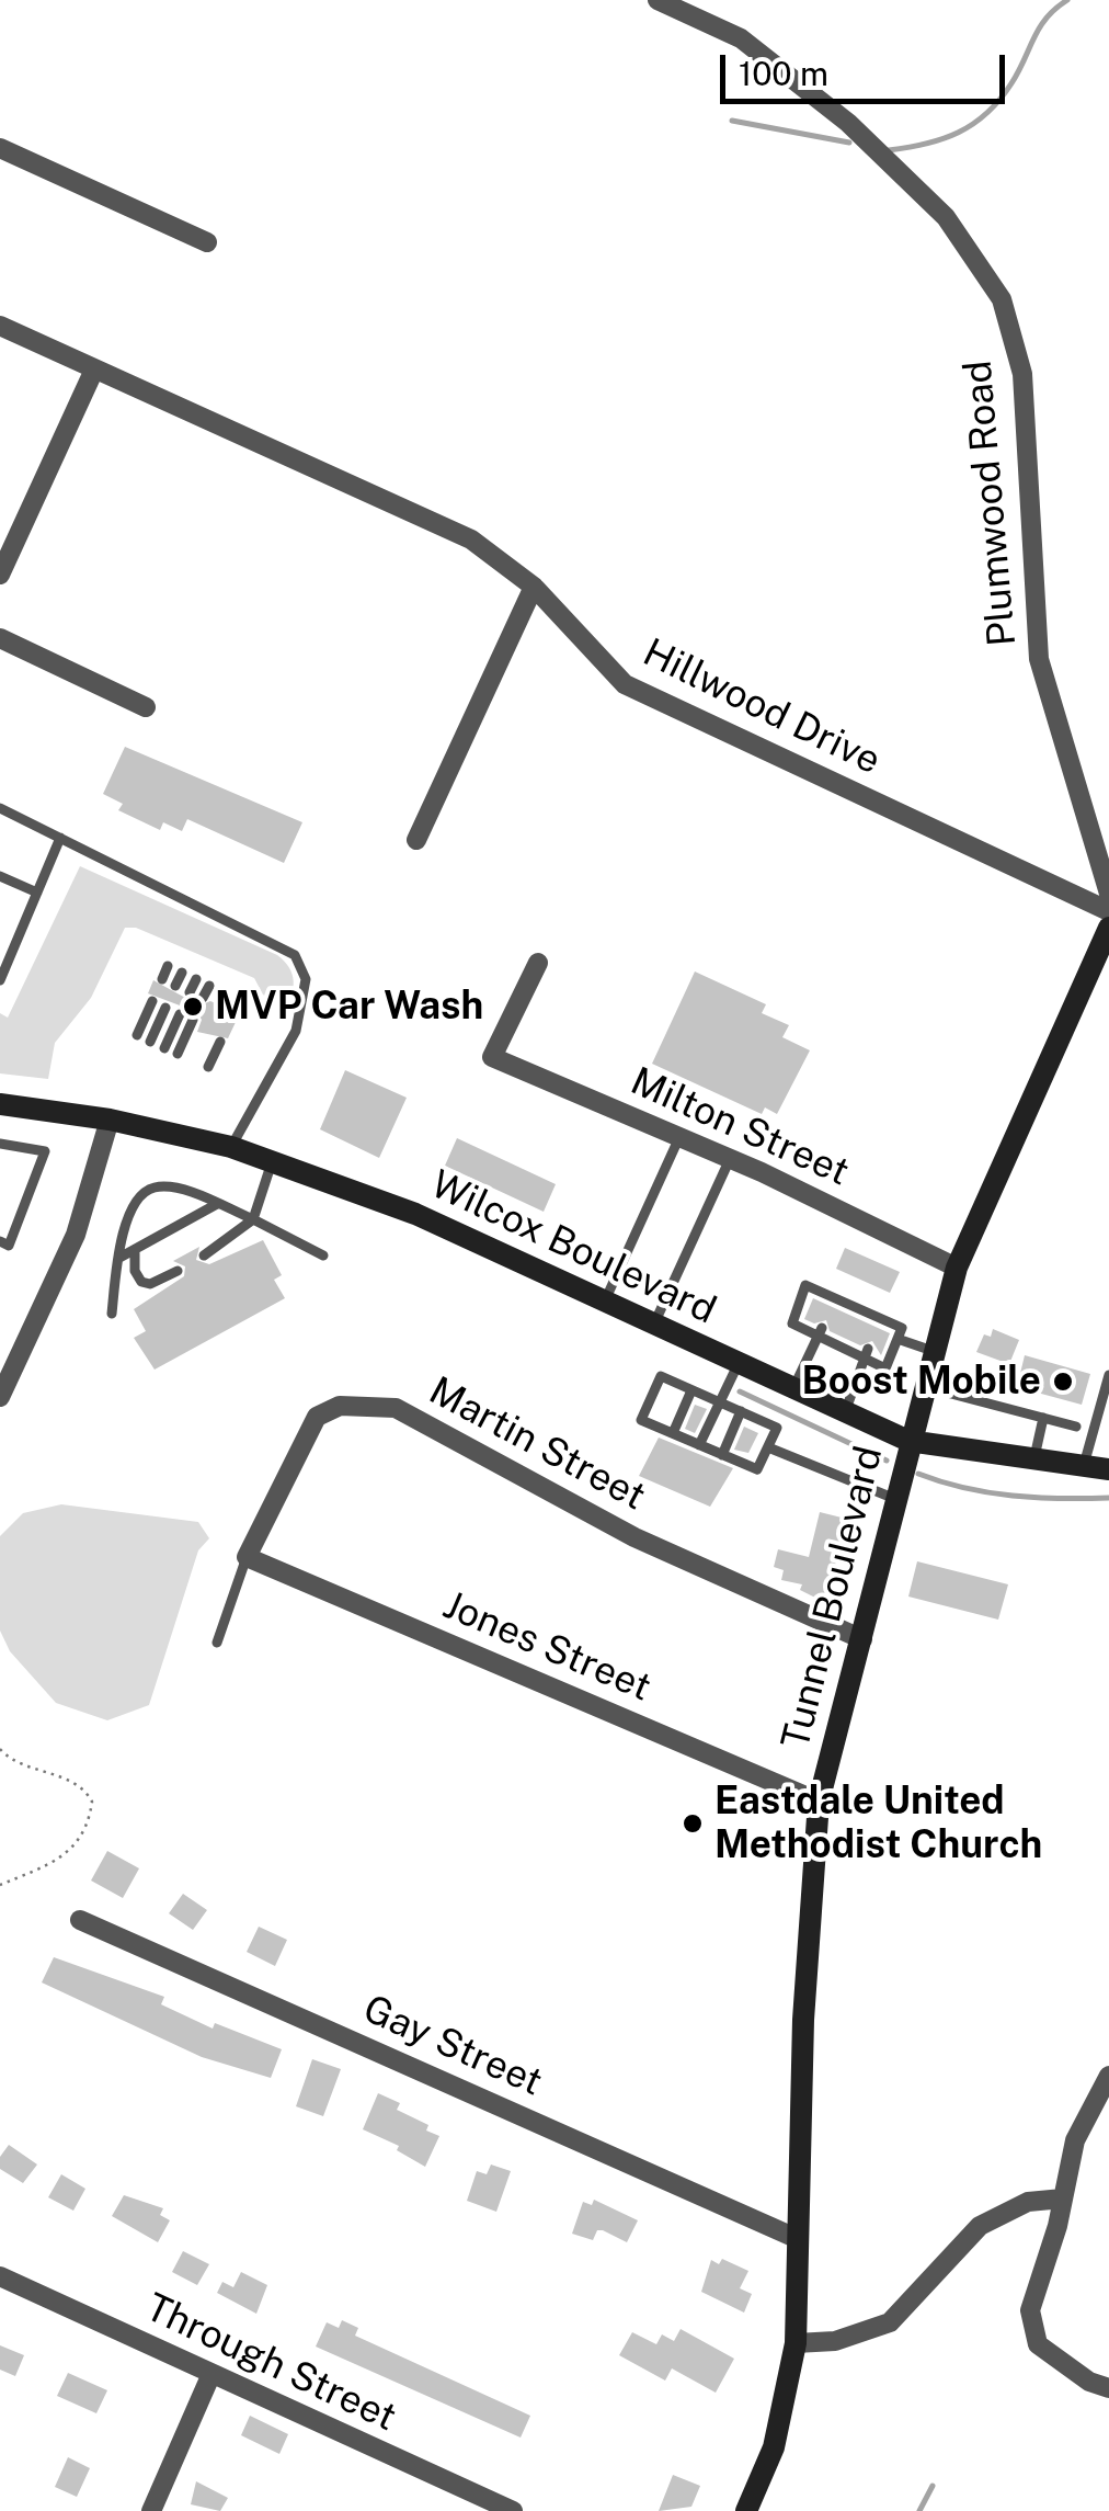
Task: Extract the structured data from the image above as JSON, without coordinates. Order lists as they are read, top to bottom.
{
  "streets": {
    "main road": ["Wilcox Boulevard", "Tunnel Boulevard"],
    "street": [
      "Plumwood Road",
      "Hillwood Drive",
      "Milton Street",
      "Martin Street",
      "Jones Street",
      "Gay Street",
      "Through Street"
    ]
  },
  "crossings": [
    ["Milton Street", "Tunnel Boulevard"],
    ["Wilcox Boulevard", "Tunnel Boulevard"],
    ["Martin Street", "Tunnel Boulevard"],
    ["Martin Street", "Jones Street"],
    ["Tunnel Boulevard", "Jones Street"],
    ["Tunnel Boulevard", "Gay Street"]
  ],
  "places": ["MVP Car Wash", "Boost Mobile", "Eastdale United Methodist Church"],
  "scale_bar": "100 m"
}
